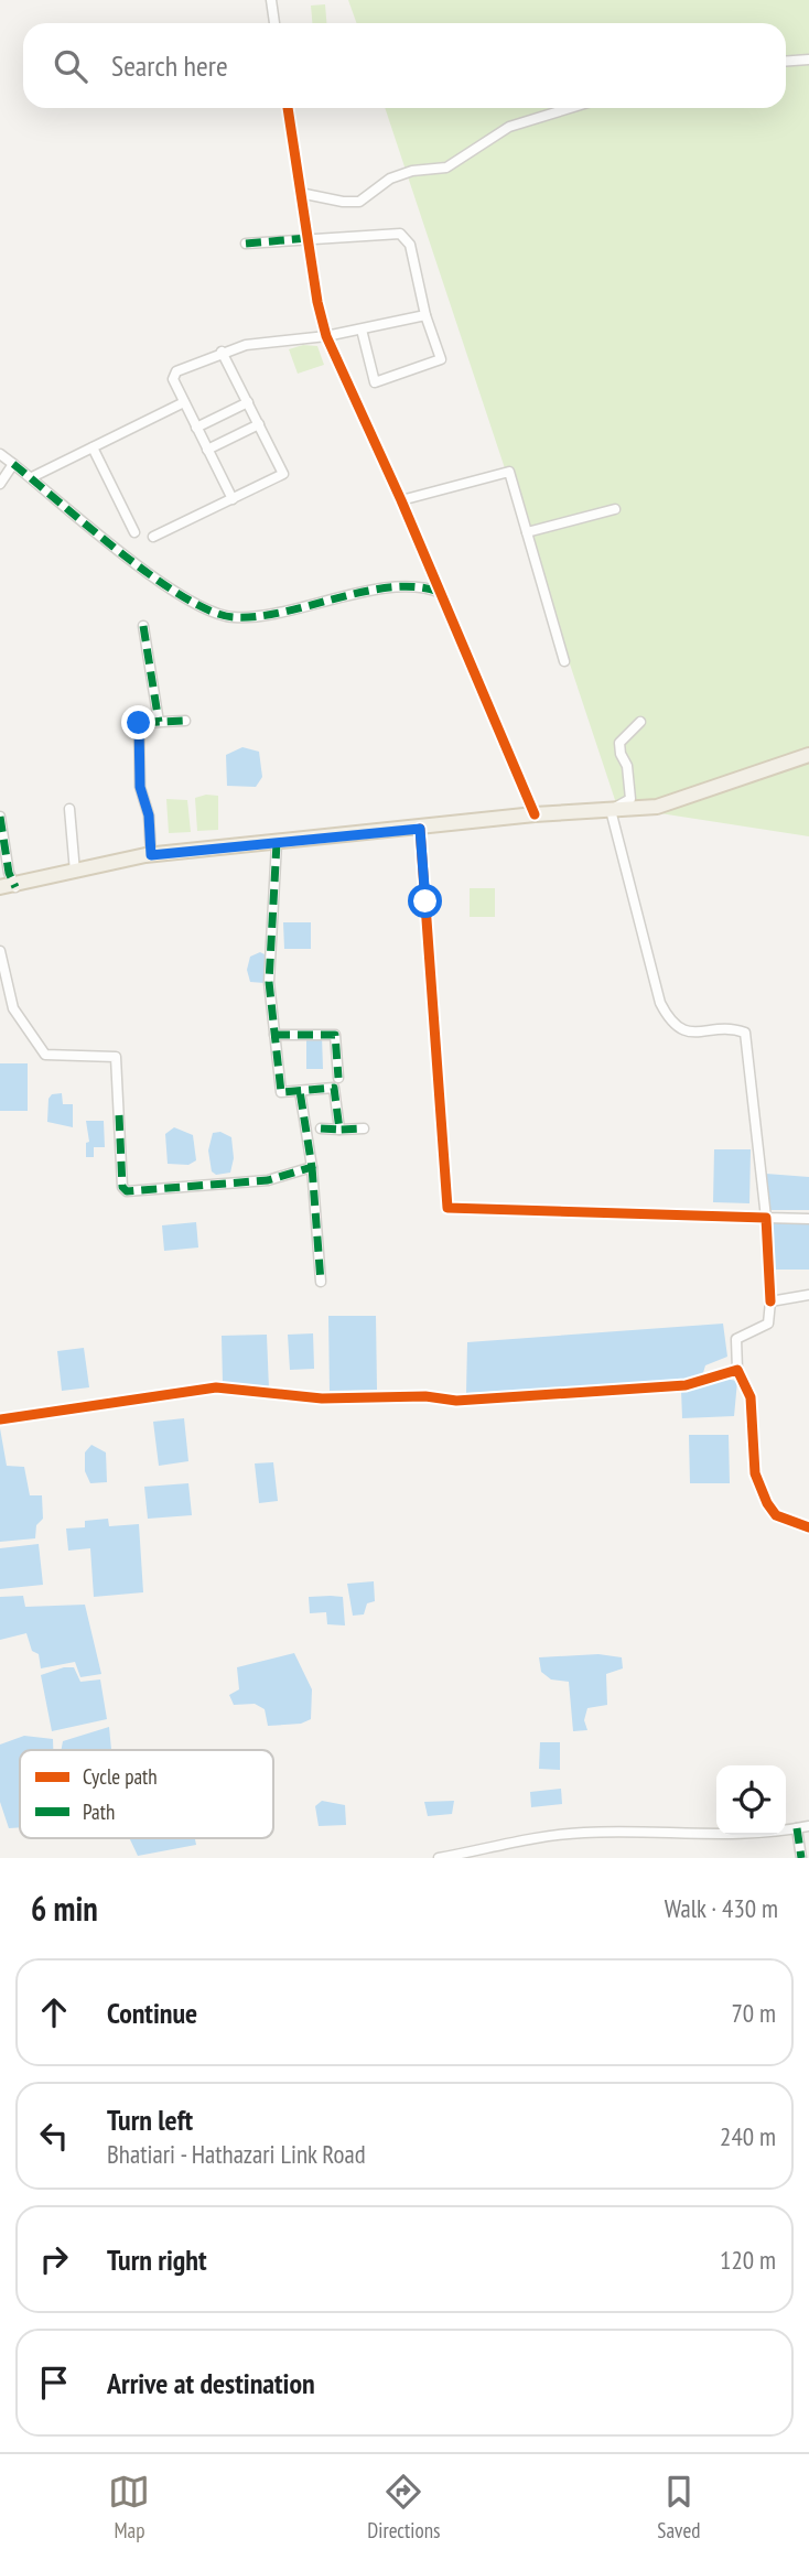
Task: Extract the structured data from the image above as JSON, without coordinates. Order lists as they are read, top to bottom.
{
  "legend": ["Cycle path", "Path"],
  "page": {
    "search": "Search here",
    "heading": ["6 min", "Walk · 430 m"],
    "list": [
      ["Continue", "70 m"],
      ["Turn left", "Bhatiari - Hathazari Link Road", "240 m"],
      ["Turn right", "120 m"],
      "Arrive at destination"
    ],
    "nav": ["Map", "Directions", "Saved"]
  }
}
